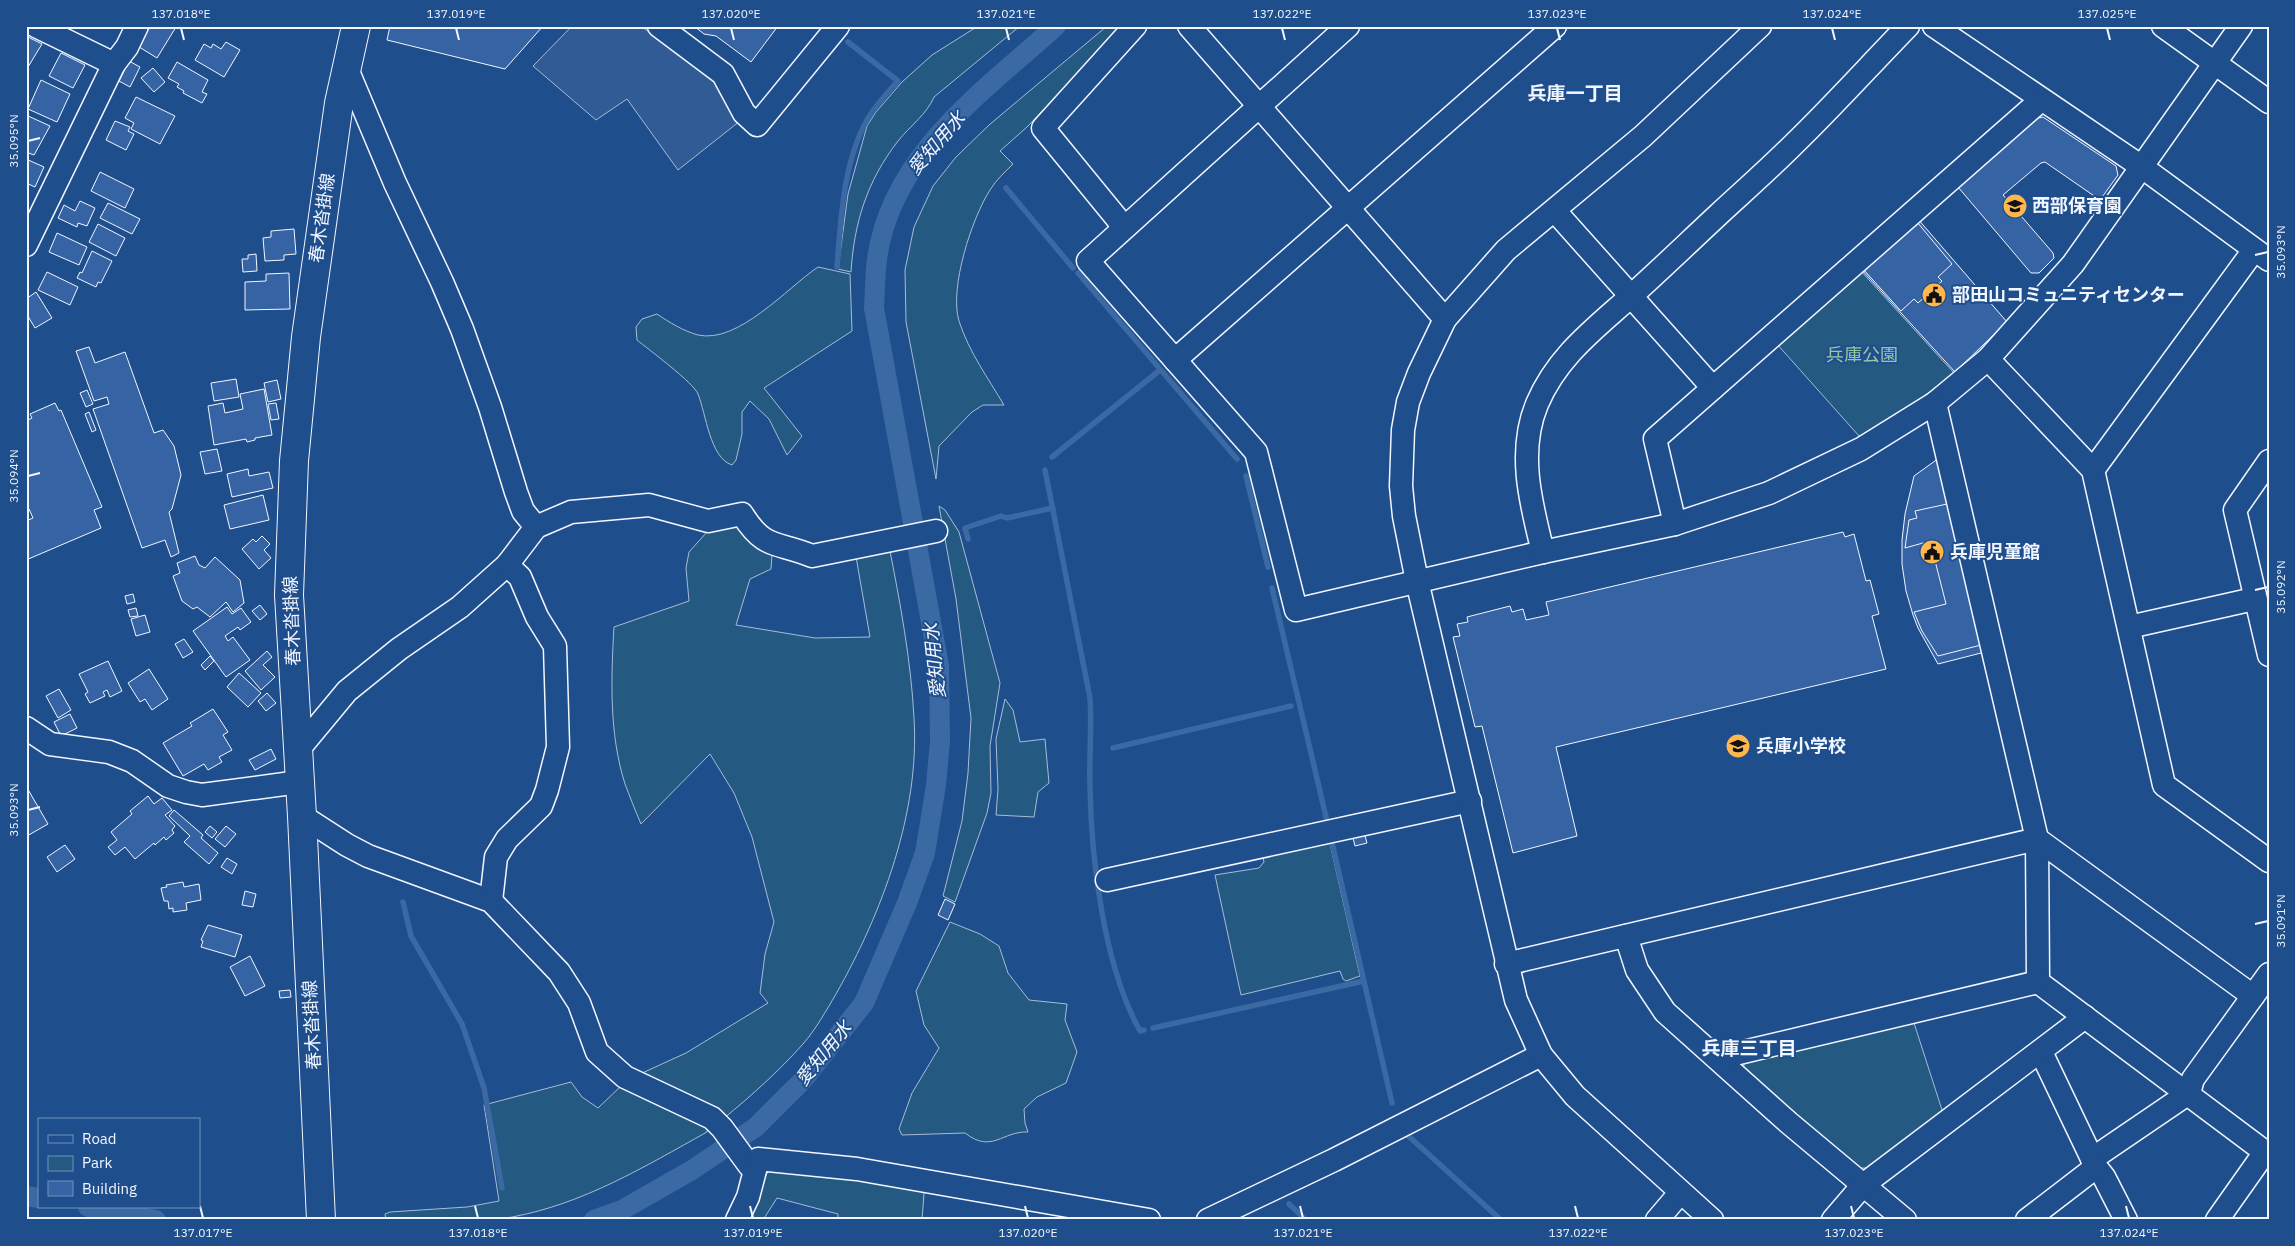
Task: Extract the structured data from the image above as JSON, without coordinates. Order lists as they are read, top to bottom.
{
  "streets": {
    "main road": ["春木沓掛線"]
  },
  "districts": ["兵庫一丁目", "兵庫三丁目"],
  "water": ["愛知用水"],
  "parks": ["兵庫公園"],
  "places": {
    "school or university": ["西部保育園", "兵庫小学校"],
    "public building": ["部田山コミュニティセンター", "兵庫児童館"]
  },
  "legend": ["Road", "Park", "Building"],
  "coordinates": [
    "137.018°E",
    "137.019°E",
    "137.020°E",
    "137.021°E",
    "137.022°E",
    "137.023°E",
    "137.024°E",
    "137.025°E",
    "35.095°N",
    "35.093°N",
    "35.094°N",
    "35.092°N",
    "35.091°N",
    "137.017°E"
  ]
}
